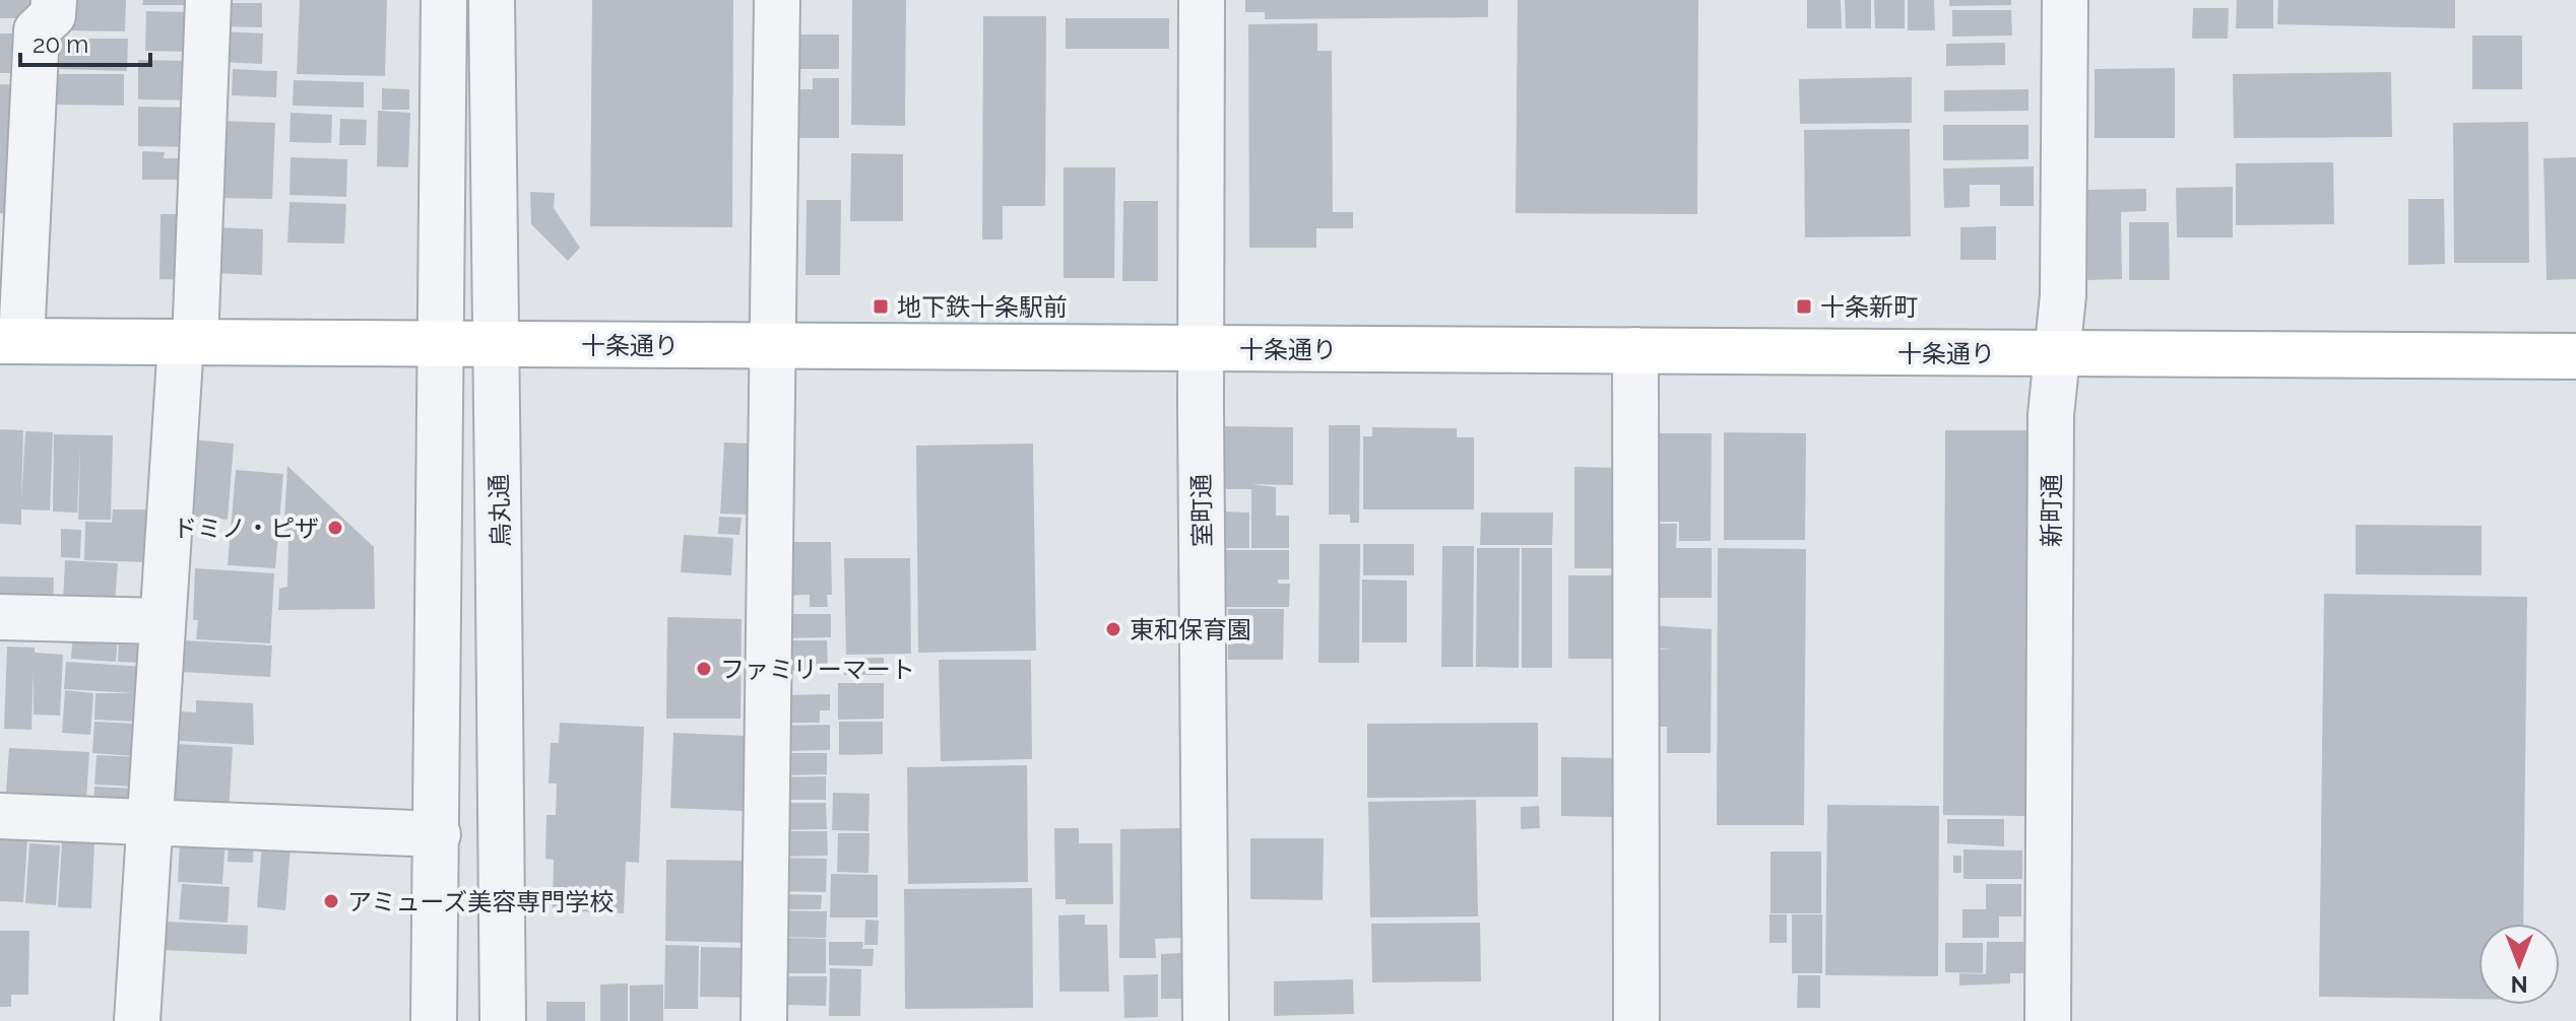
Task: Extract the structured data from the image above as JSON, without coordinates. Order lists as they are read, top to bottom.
{
  "streets": {
    "main road": ["十条通り"],
    "street": ["烏丸通", "室町通", "新町通"]
  },
  "crossings": [
    ["十条通り", "烏丸通"],
    ["十条通り", "室町通"],
    ["十条通り", "新町通"]
  ],
  "places": {
    "transit": ["地下鉄十条駅前", "十条新町"],
    "other": [
      "ドミノ・ピザ",
      "東和保育園",
      "ファミリーマート",
      "アミューズ美容専門学校"
    ]
  },
  "scale_bar": "20 m",
  "north": "bottom"
}
